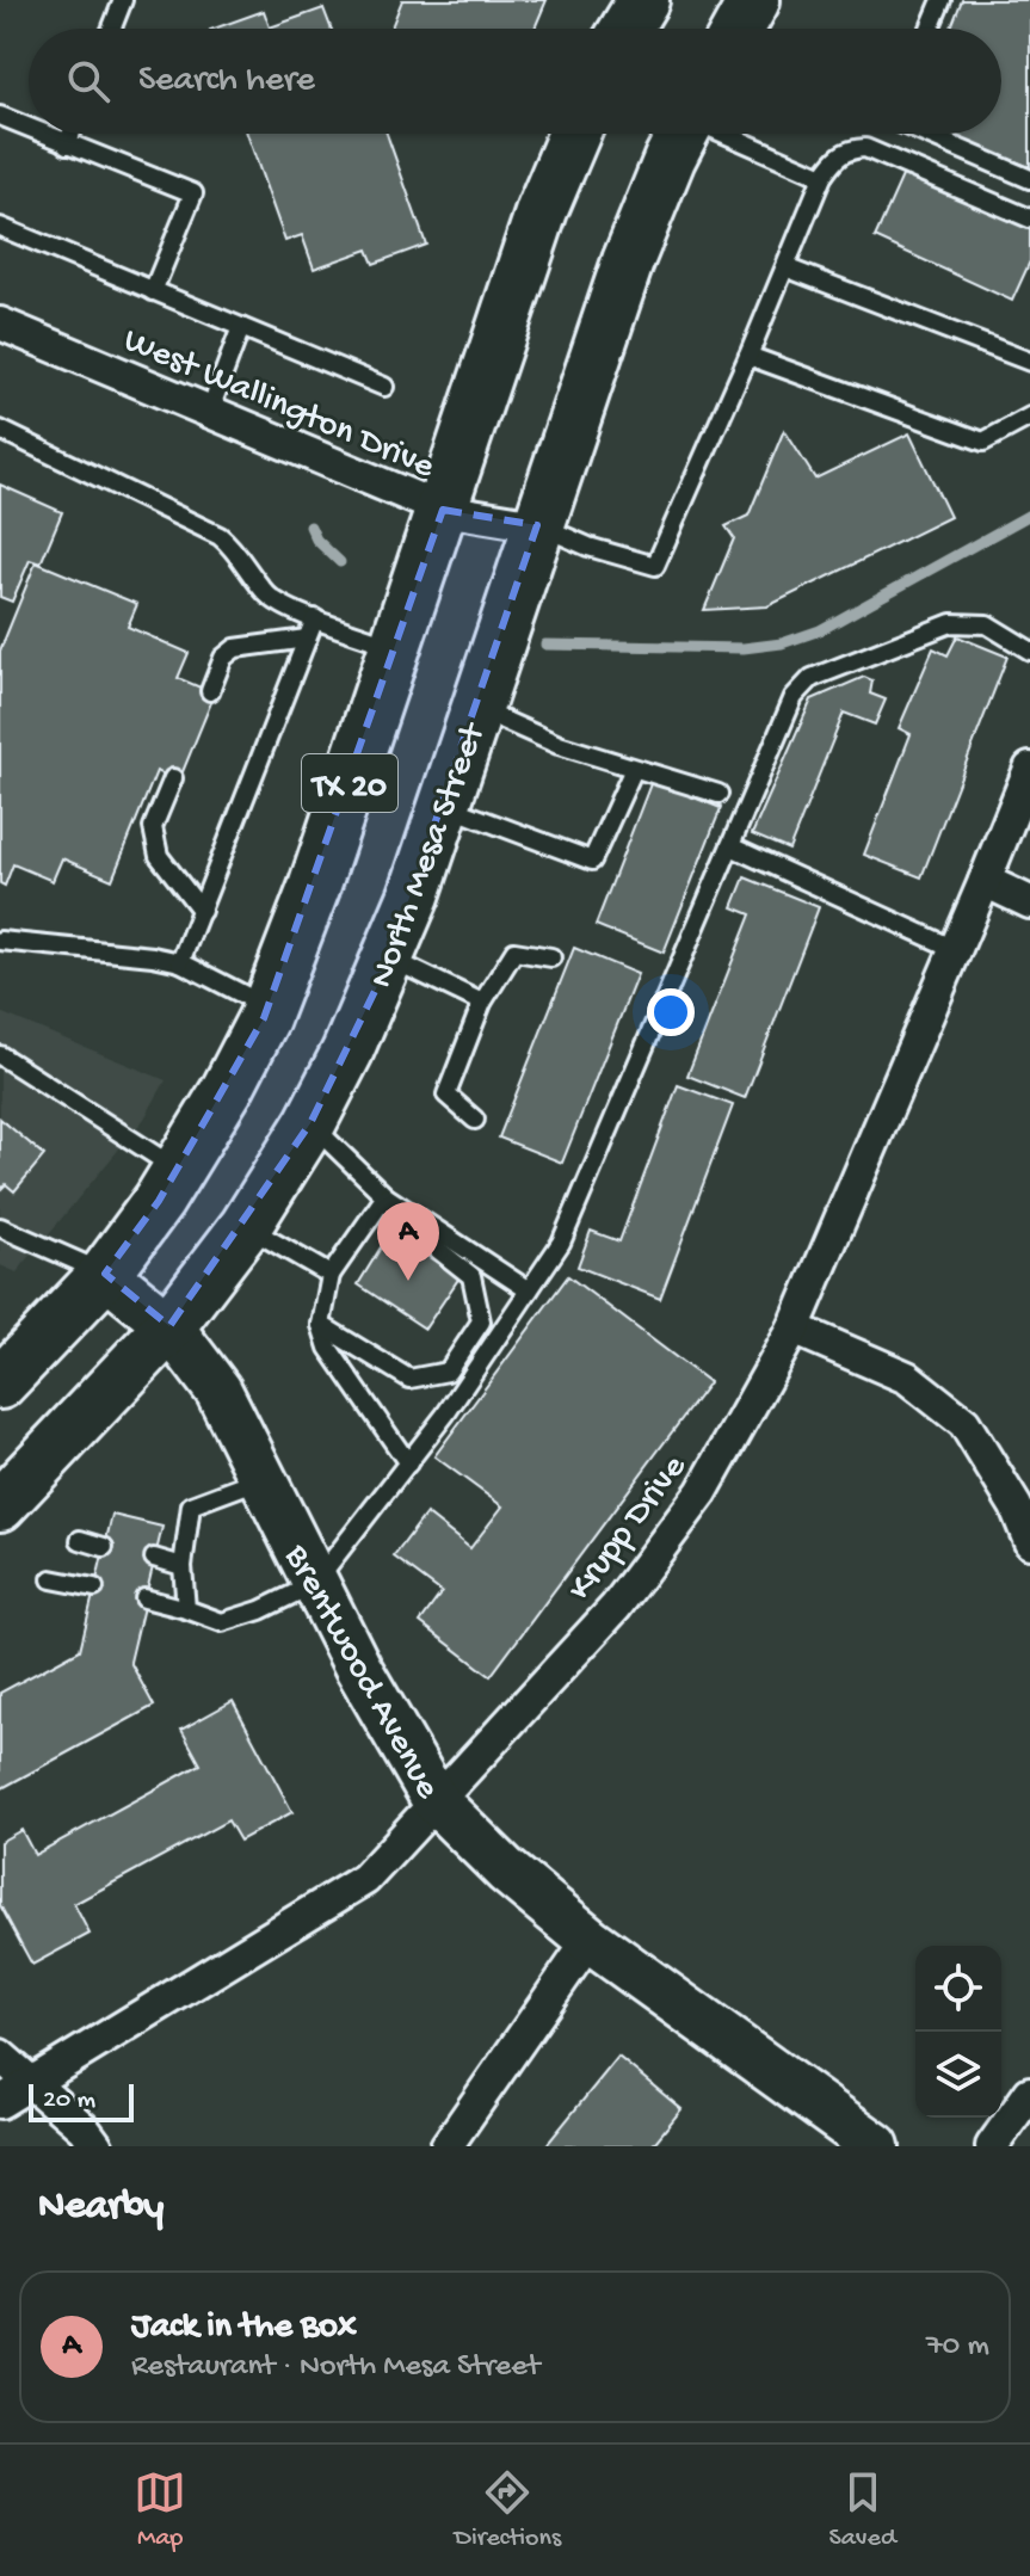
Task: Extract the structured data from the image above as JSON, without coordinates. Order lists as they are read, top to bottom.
{
  "streets": {
    "main road": ["TX 20", "North Mesa Street"],
    "street": ["West Wallington Drive", "Krupp Drive", "Brentwood Avenue"]
  },
  "crossings": [
    ["West Wallington Drive", "TX 20"],
    ["West Wallington Drive", "North Mesa Street"],
    ["TX 20", "Brentwood Avenue"],
    ["North Mesa Street", "Brentwood Avenue"],
    ["Krupp Drive", "Brentwood Avenue"]
  ],
  "scale_bar": "20 m",
  "page": {
    "search": "Search here",
    "pins": "A",
    "scale": "20 m",
    "heading": "Nearby",
    "list": [
      {
        "mark": "A",
        "name": "Jack in the Box",
        "note": "Restaurant · North Mesa Street",
        "value": "70 m"
      }
    ],
    "nav": ["Map", "Directions", "Saved"]
  }
}
